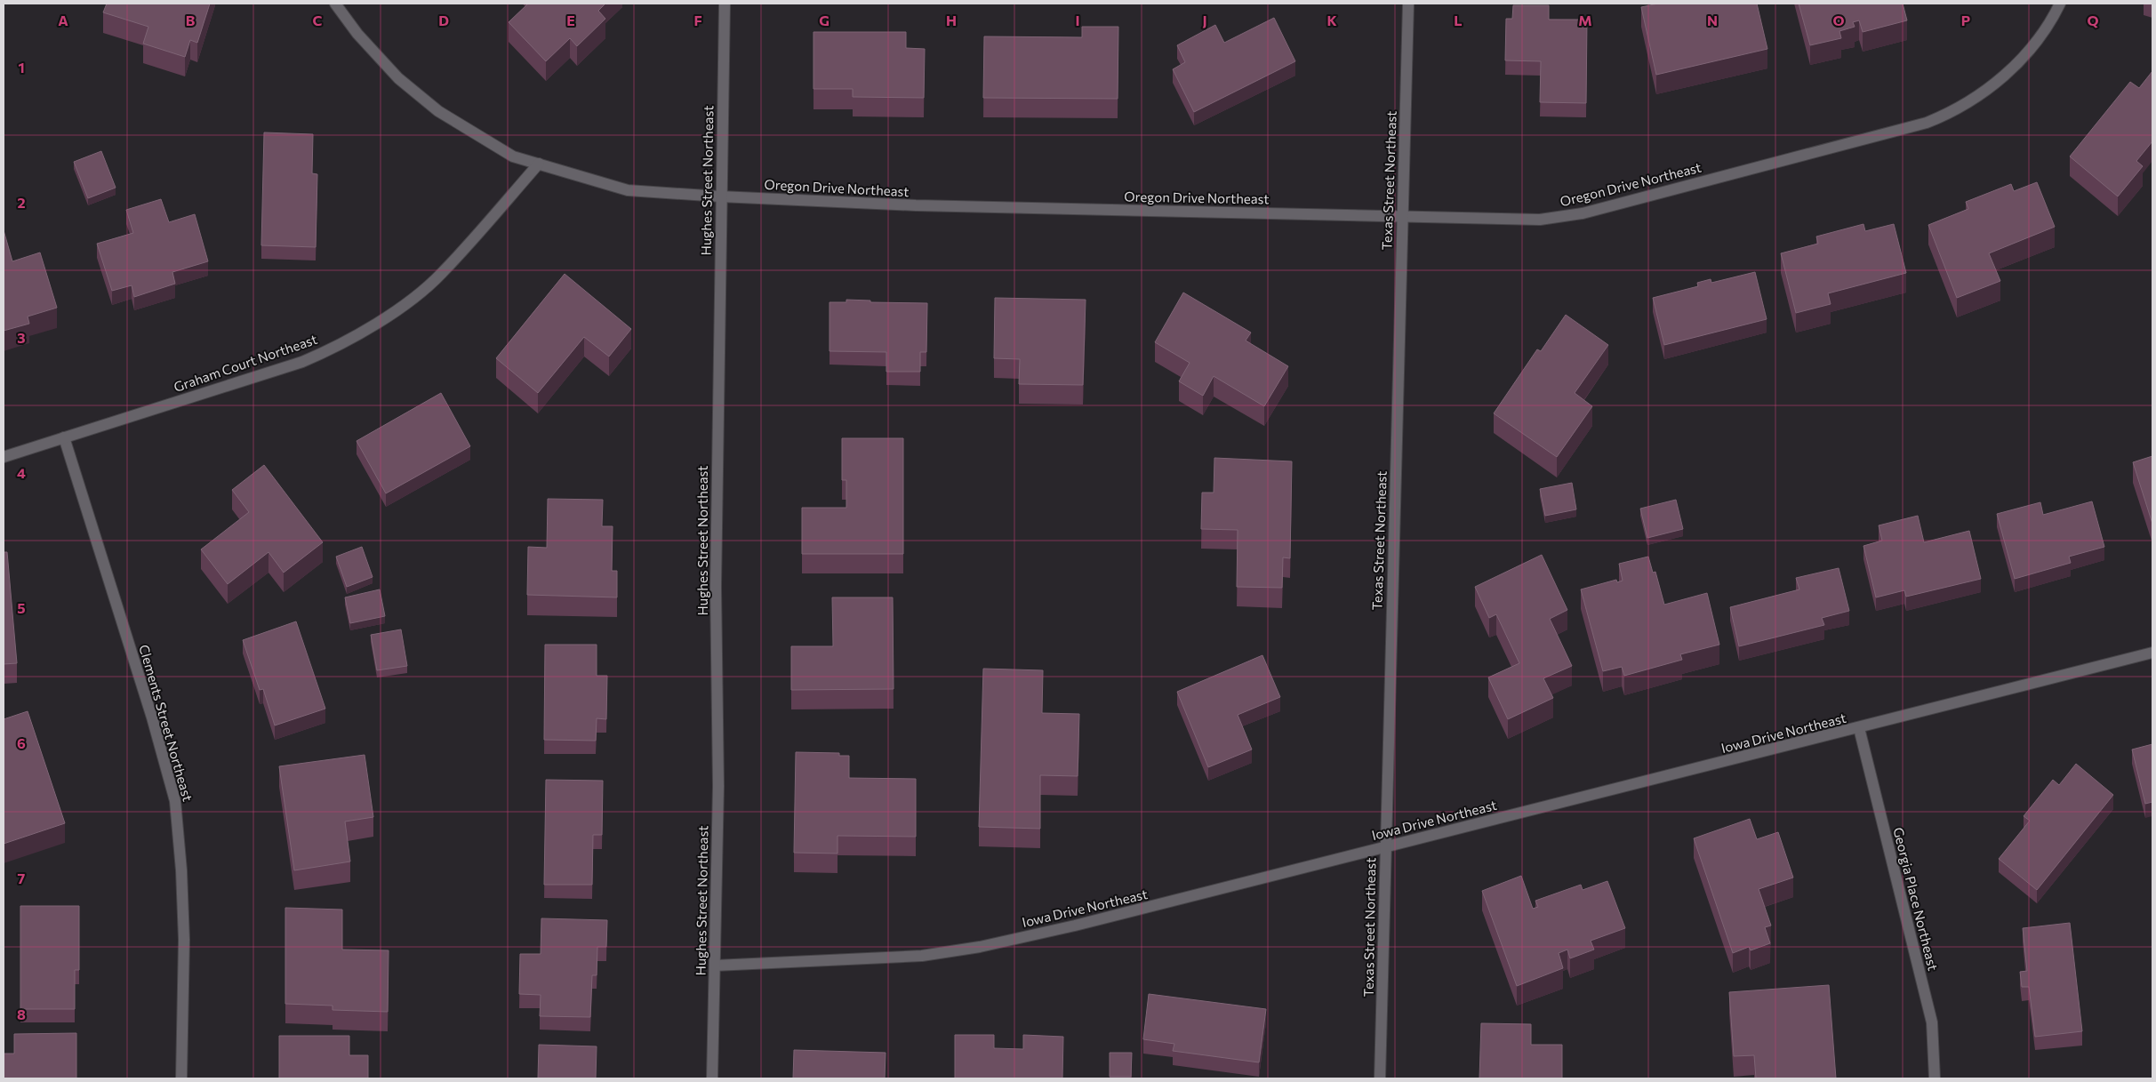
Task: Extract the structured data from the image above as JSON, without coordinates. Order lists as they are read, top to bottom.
{
  "streets": {
    "street": [
      "Hughes Street Northeast",
      "Texas Street Northeast",
      "Oregon Drive Northeast",
      "Graham Court Northeast",
      "Clements Street Northeast",
      "Iowa Drive Northeast",
      "Georgia Place Northeast"
    ]
  },
  "crossings": [
    ["Hughes Street Northeast", "Oregon Drive Northeast"],
    ["Hughes Street Northeast", "Iowa Drive Northeast"],
    ["Texas Street Northeast", "Oregon Drive Northeast"],
    ["Texas Street Northeast", "Iowa Drive Northeast"],
    ["Oregon Drive Northeast", "Graham Court Northeast"],
    ["Graham Court Northeast", "Clements Street Northeast"],
    ["Iowa Drive Northeast", "Georgia Place Northeast"]
  ],
  "grid": {
    "columns": [
      "A",
      "B",
      "C",
      "D",
      "E",
      "F",
      "G",
      "H",
      "I",
      "J",
      "K",
      "L",
      "M",
      "N",
      "O",
      "P",
      "Q"
    ],
    "rows": [
      "1",
      "2",
      "3",
      "4",
      "5",
      "6",
      "7",
      "8"
    ]
  }
}
